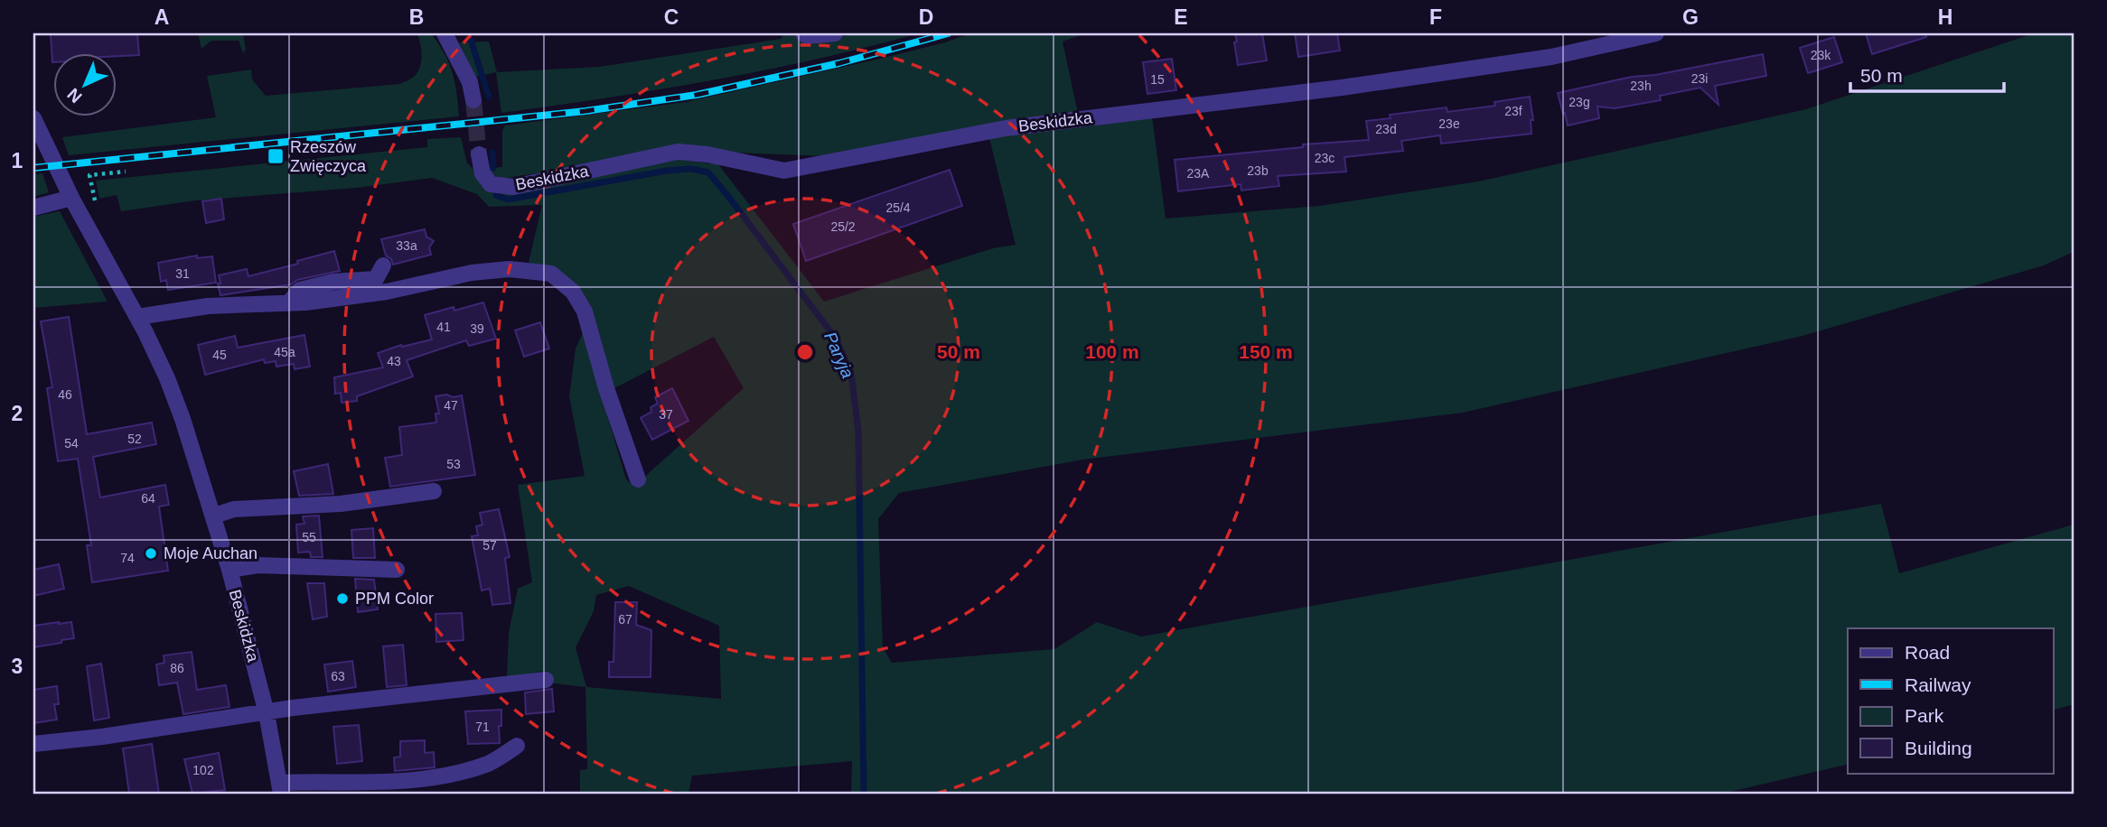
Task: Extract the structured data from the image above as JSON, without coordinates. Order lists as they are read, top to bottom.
{
  "streets": {
    "street": ["Beskidzka"]
  },
  "water": ["Paryja"],
  "places": {
    "transit": ["Rzeszów Zwięczyca"],
    "other": ["Moje Auchan", "PPM Color"]
  },
  "house_numbers": [
    "23k",
    "23i",
    "15",
    "23h",
    "23g",
    "23f",
    "23e",
    "23d",
    "23c",
    "23b",
    "23A",
    "25/4",
    "25/2",
    "33a",
    "31",
    "41",
    "39",
    "45a",
    "45",
    "43",
    "46",
    "47",
    "37",
    "52",
    "54",
    "53",
    "64",
    "55",
    "57",
    "74",
    "67",
    "86",
    "63",
    "71",
    "102"
  ],
  "legend": [
    "Road",
    "Railway",
    "Park",
    "Building"
  ],
  "scale_bar": "50 m",
  "north": "bottom left",
  "grid": {
    "columns": [
      "A",
      "B",
      "C",
      "D",
      "E",
      "F",
      "G",
      "H"
    ],
    "rows": ["1", "2", "3"]
  },
  "rings": ["50 m", "100 m", "150 m"]
}
